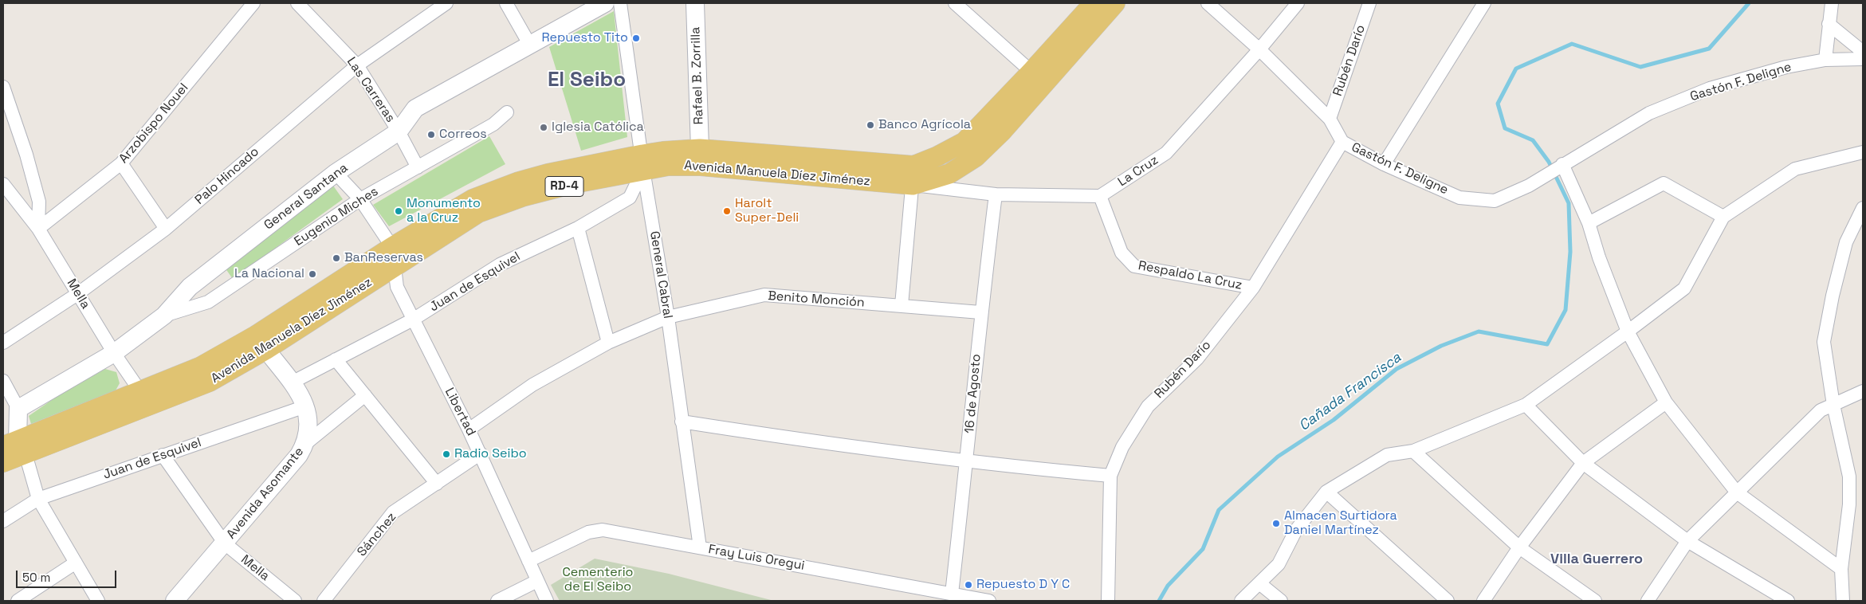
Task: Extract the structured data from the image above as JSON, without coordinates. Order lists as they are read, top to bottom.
{
  "streets": {
    "main road": ["Avenida Manuela Díez Jiménez", "RD-4"],
    "street": [
      "Rubén Darío",
      "Rafael B. Zorrilla",
      "Gastón F. Deligne",
      "Las Carreras",
      "Arzobispo Nouel",
      "La Cruz",
      "Palo Hincado",
      "General Santana",
      "Eugenio Miches",
      "General Cabral",
      "Respaldo La Cruz",
      "Juan de Esquivel",
      "Mella",
      "Benito Monción",
      "16 de Agosto",
      "Libertad",
      "Avenida Asomante",
      "Sánchez",
      "Fray Luis Oregui"
    ]
  },
  "crossings": [
    ["Rubén Darío", "Gastón F. Deligne"],
    ["Rubén Darío", "Respaldo La Cruz"],
    ["Rafael B. Zorrilla", "Avenida Manuela Díez Jiménez"],
    ["Gastón F. Deligne", "La Cruz"],
    ["Las Carreras", "Palo Hincado"],
    ["Las Carreras", "General Santana"],
    ["Las Carreras", "Eugenio Miches"],
    ["Arzobispo Nouel", "Mella"],
    ["La Cruz", "Respaldo La Cruz"],
    ["Avenida Manuela Díez Jiménez", "General Cabral"],
    ["Avenida Manuela Díez Jiménez", "Juan de Esquivel"],
    ["Avenida Manuela Díez Jiménez", "Mella"],
    ["Avenida Manuela Díez Jiménez", "Libertad"],
    ["Avenida Manuela Díez Jiménez", "Avenida Asomante"],
    ["Palo Hincado", "Mella"],
    ["General Santana", "Eugenio Miches"],
    ["General Santana", "Mella"],
    ["General Cabral", "Juan de Esquivel"],
    ["General Cabral", "Benito Monción"],
    ["General Cabral", "Fray Luis Oregui"],
    ["Juan de Esquivel", "Mella"],
    ["Juan de Esquivel", "Libertad"],
    ["Juan de Esquivel", "Avenida Asomante"],
    ["Mella", "Avenida Asomante"],
    ["Benito Monción", "16 de Agosto"],
    ["Benito Monción", "Libertad"],
    ["16 de Agosto", "Fray Luis Oregui"],
    ["Libertad", "Sánchez"],
    ["Libertad", "Fray Luis Oregui"]
  ],
  "districts": ["El Seibo", "Villa Guerrero"],
  "water": ["Cañada Francisca"],
  "parks": ["Cementerio de El Seibo"],
  "places": [
    "Repuesto Tito",
    "Banco Agrícola",
    "Iglesia Católica",
    "Correos",
    "Monumento a la Cruz",
    "Harolt Super-Deli",
    "BanReservas",
    "La Nacional",
    "Radio Seibo",
    "Almacen Surtidora Daniel Martínez",
    "Repuesto D Y C"
  ],
  "scale_bar": "50 m"
}
